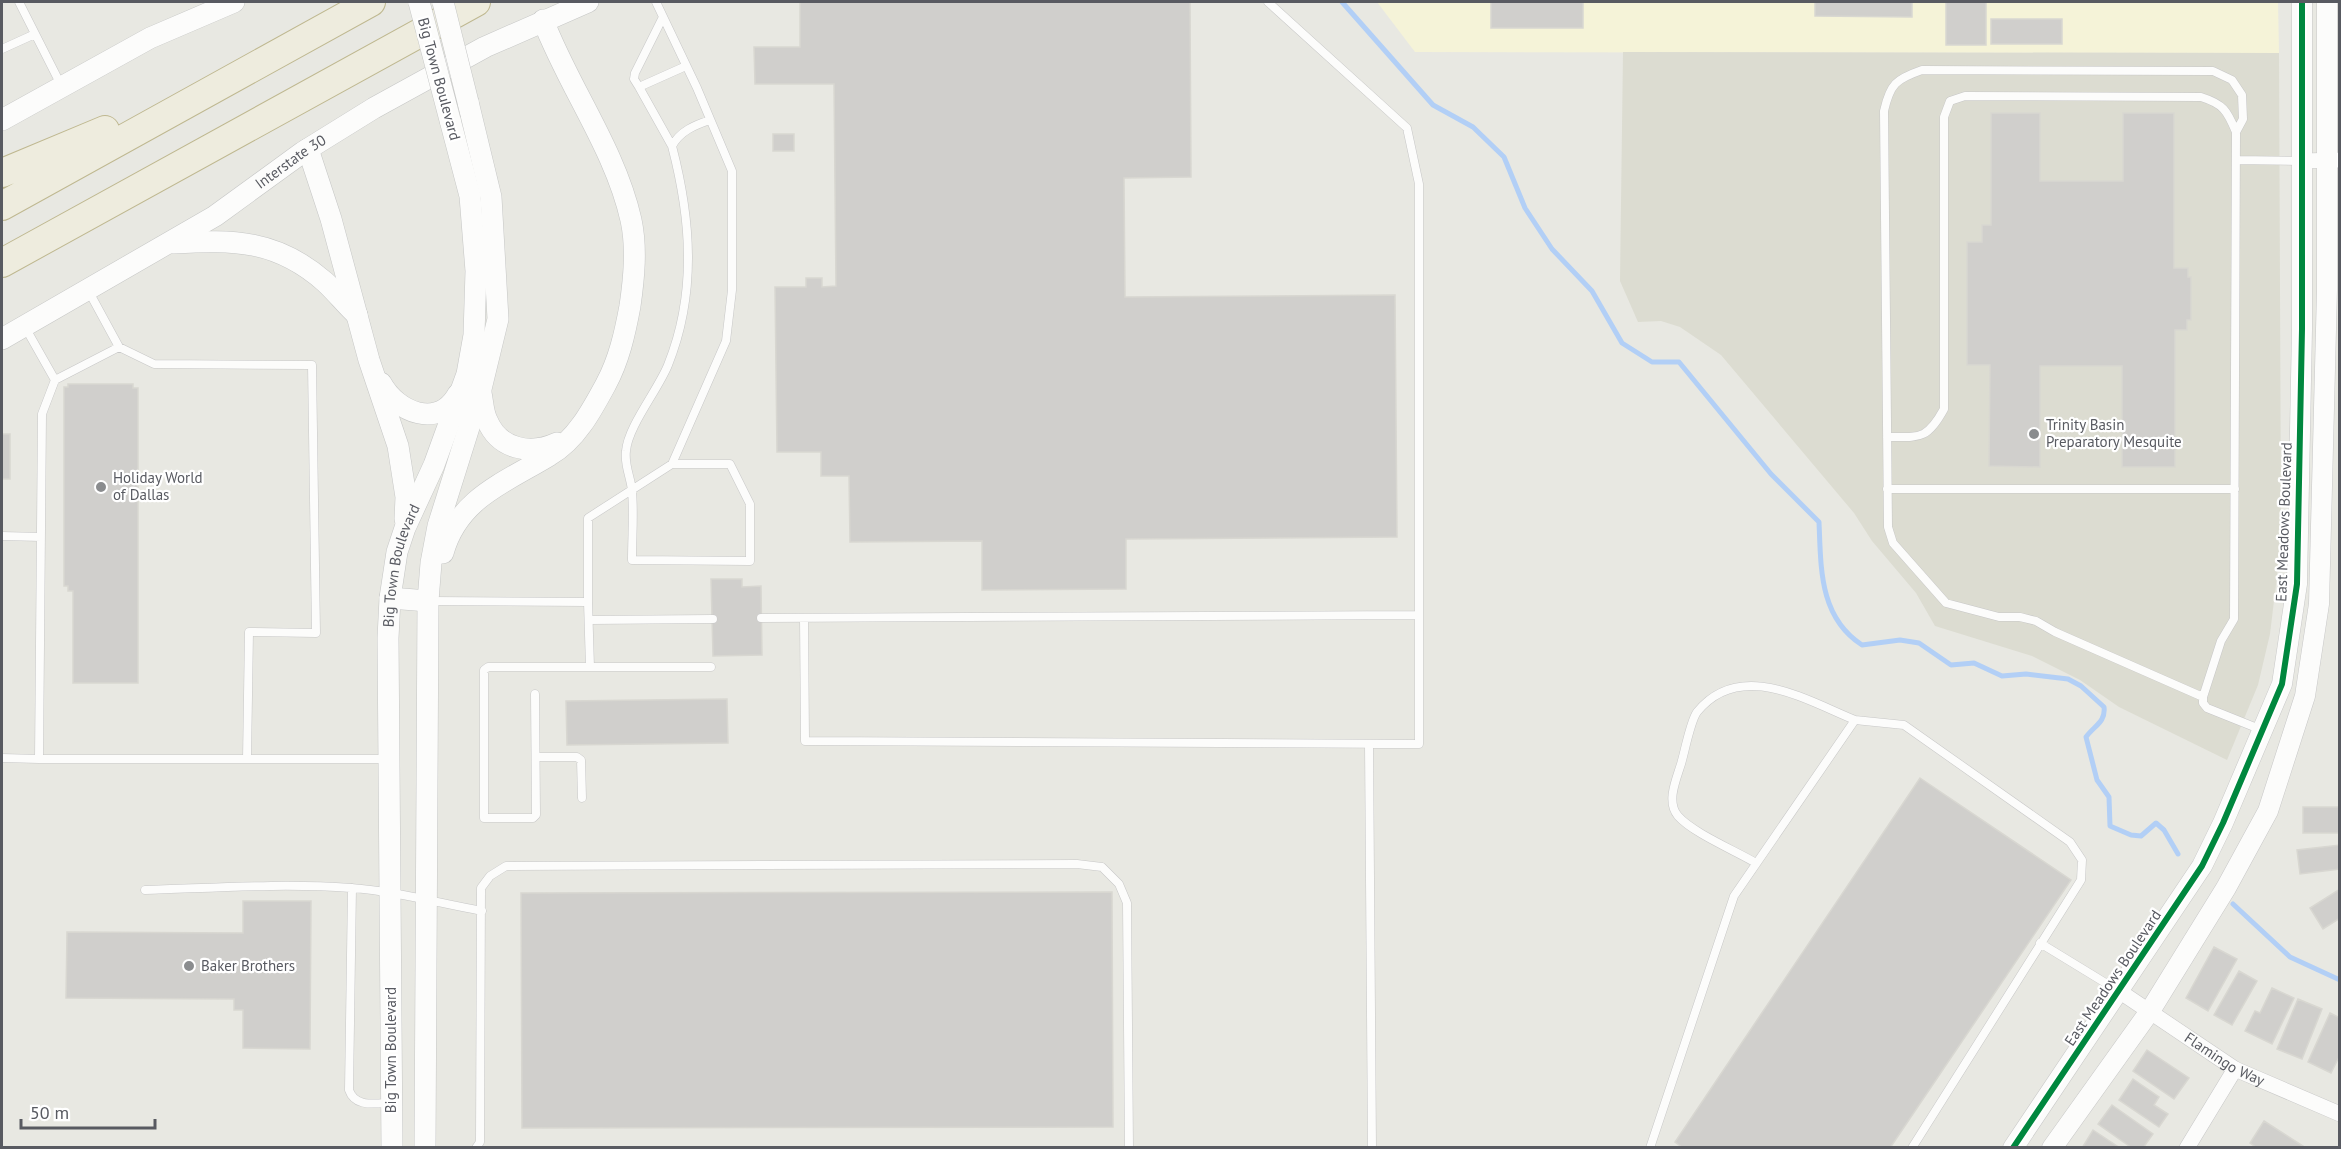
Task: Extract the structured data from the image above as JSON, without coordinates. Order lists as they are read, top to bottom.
{
  "streets": {
    "main road": ["Big Town Boulevard", "Interstate 30"],
    "street": ["East Meadows Boulevard", "Flamingo Way"]
  },
  "crossings": [
    ["East Meadows Boulevard", "Flamingo Way"]
  ],
  "places": ["Trinity Basin Preparatory Mesquite", "Holiday World of Dallas", "Baker Brothers"],
  "scale_bar": "50 m"
}
